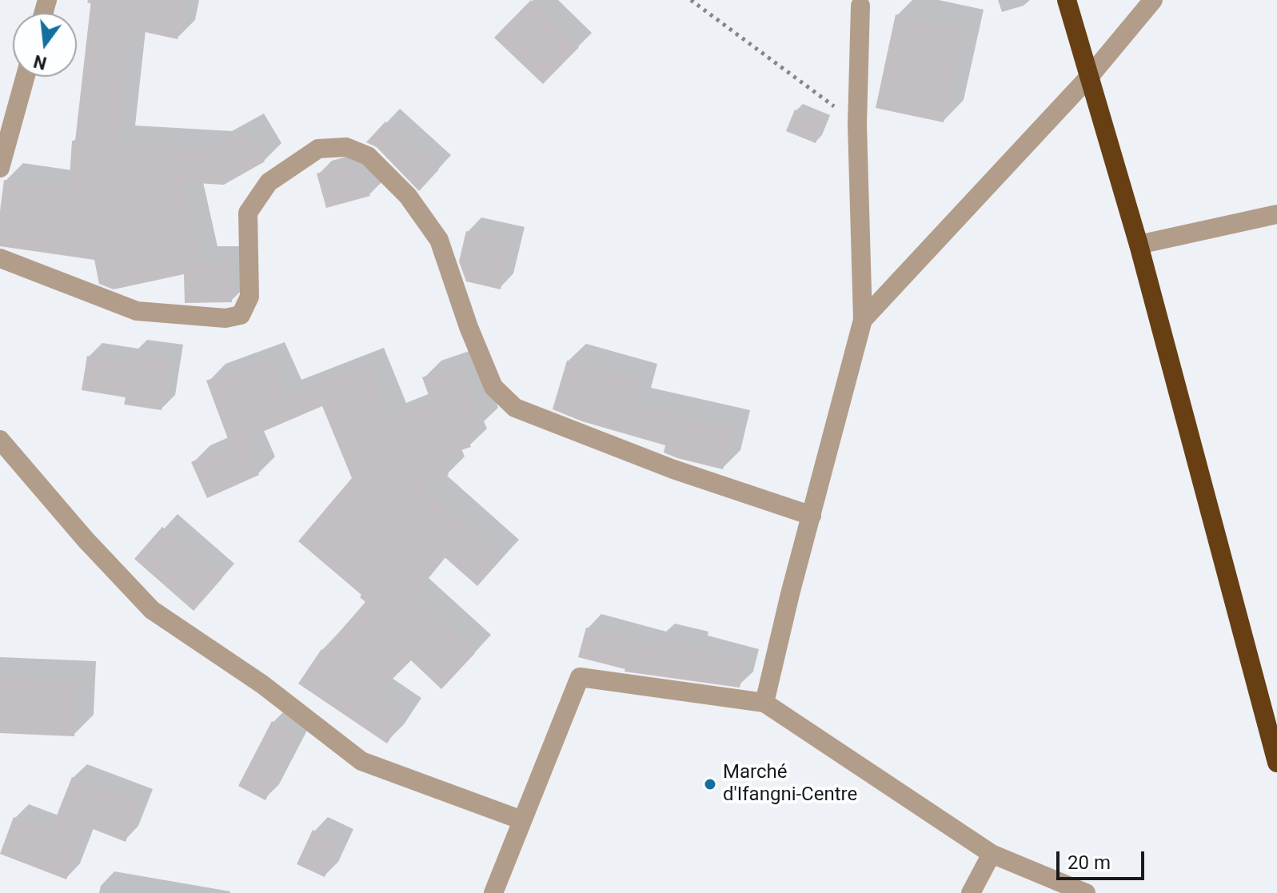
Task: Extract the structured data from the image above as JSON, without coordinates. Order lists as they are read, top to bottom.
{
  "places": ["Marché d'Ifangni-Centre"],
  "scale_bar": "20 m",
  "north": "bottom"
}
